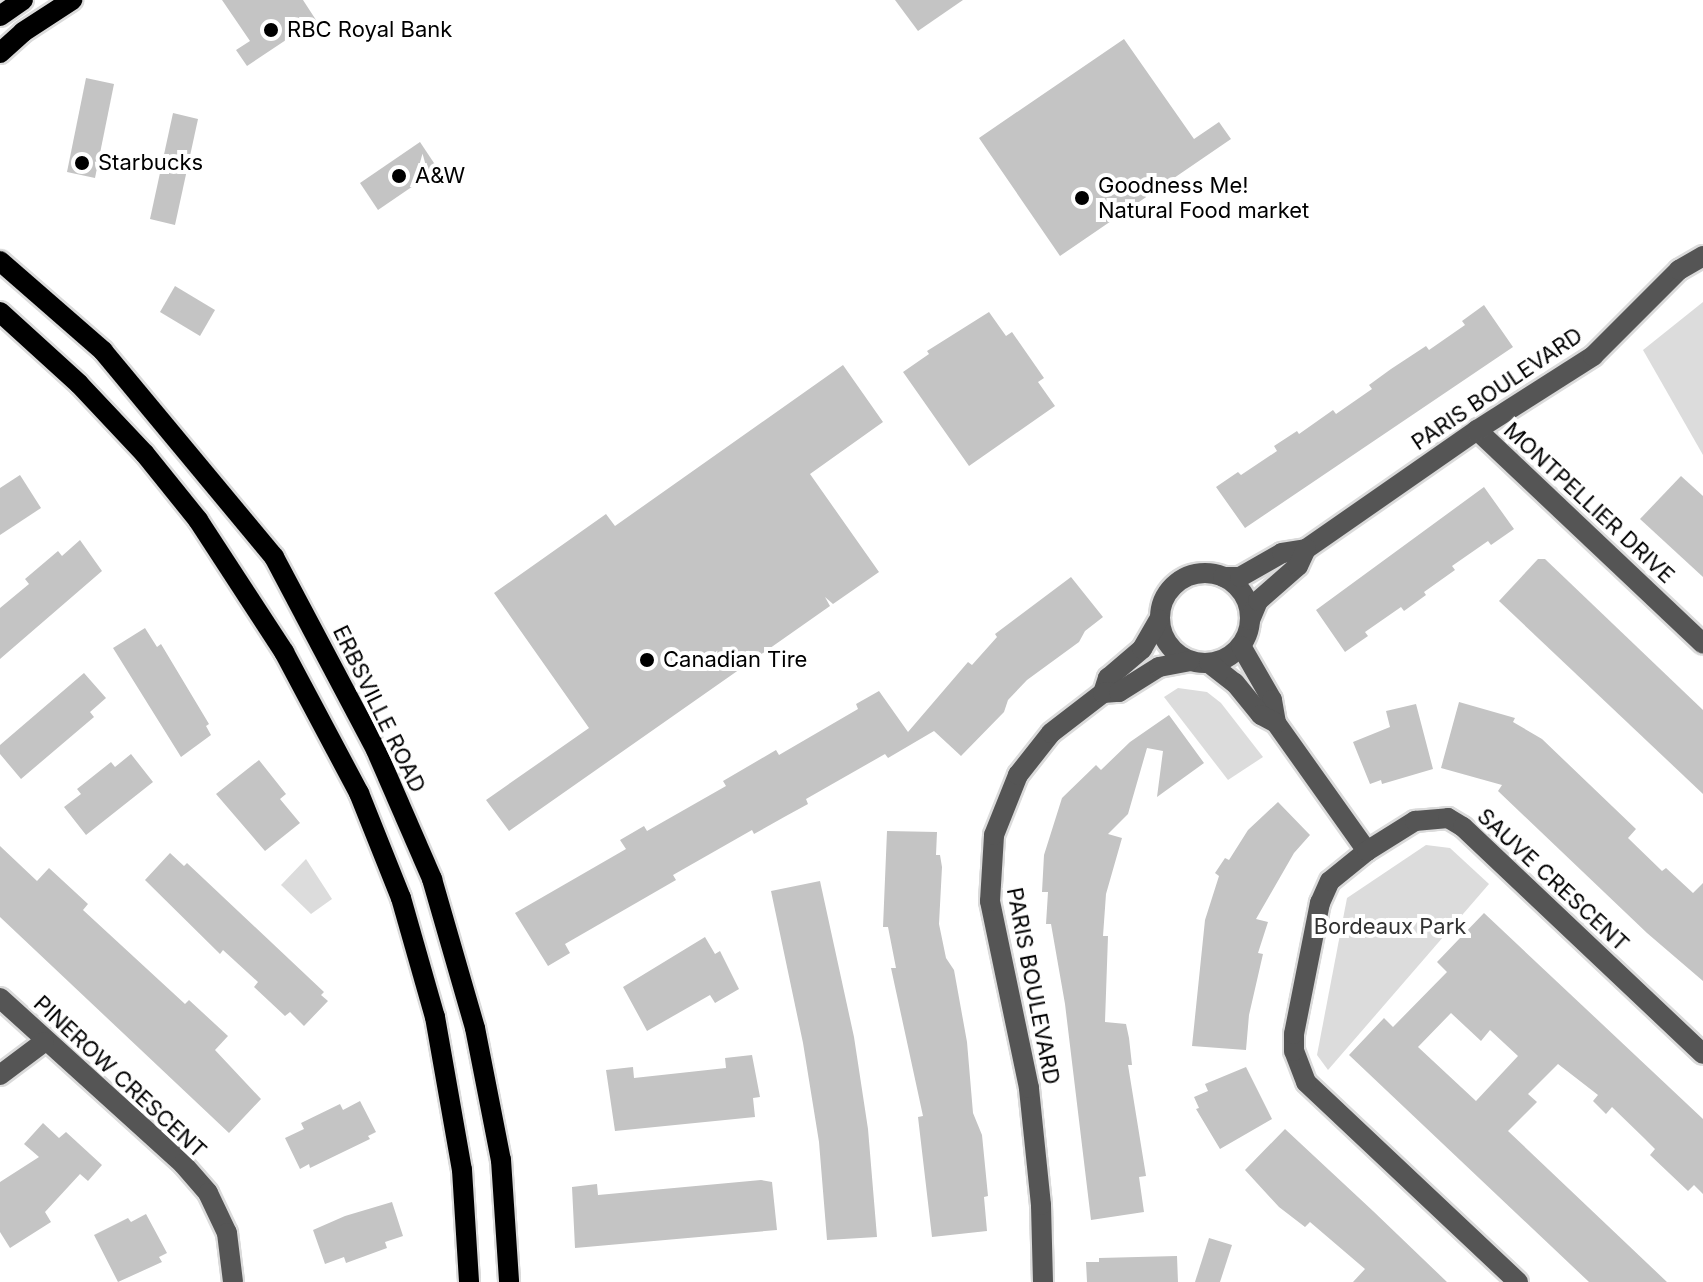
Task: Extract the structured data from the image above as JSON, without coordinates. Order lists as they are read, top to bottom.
{
  "streets": {
    "main road": ["ERBSVILLE ROAD"],
    "street": [
      "PARIS BOULEVARD",
      "MONTPELLIER DRIVE",
      "SAUVE CRESCENT",
      "PINEROW CRESCENT"
    ]
  },
  "crossings": [
    ["PARIS BOULEVARD", "MONTPELLIER DRIVE"]
  ],
  "parks": ["Bordeaux Park"],
  "places": [
    "RBC Royal Bank",
    "Starbucks",
    "A&W",
    "Goodness Me! Natural Food market",
    "Canadian Tire"
  ]
}
